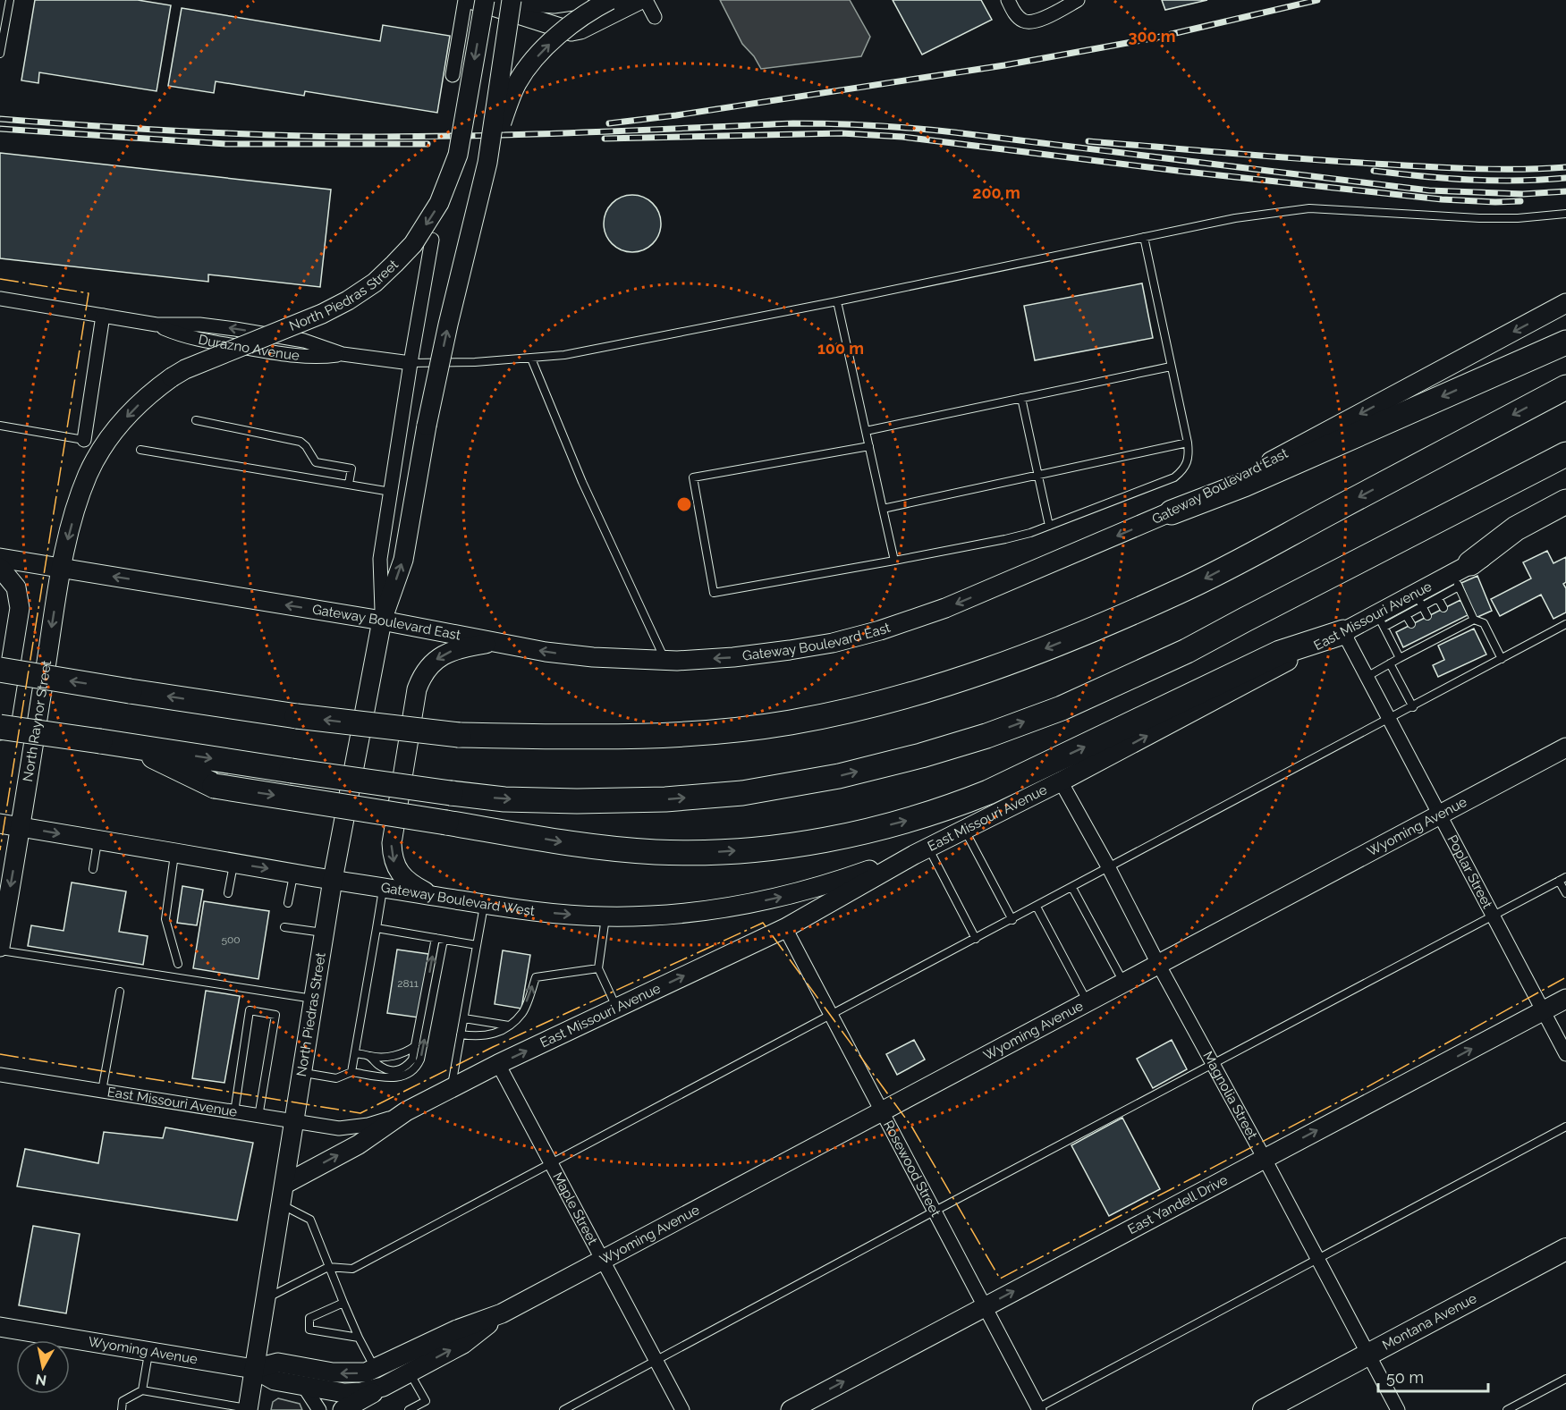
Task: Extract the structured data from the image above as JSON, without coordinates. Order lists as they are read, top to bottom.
{
  "streets": {
    "main road": [
      "North Piedras Street",
      "Gateway Boulevard East",
      "East Missouri Avenue",
      "North Raynor Street",
      "Wyoming Avenue",
      "Gateway Boulevard West",
      "East Yandell Drive",
      "Montana Avenue"
    ],
    "street": [
      "Durazno Avenue",
      "Poplar Street",
      "Magnolia Street",
      "Rosewood Street",
      "Maple Street"
    ]
  },
  "crossings": [
    ["North Piedras Street", "Durazno Avenue"],
    ["North Piedras Street", "Gateway Boulevard East"],
    ["North Piedras Street", "East Missouri Avenue"],
    ["North Piedras Street", "North Raynor Street"],
    ["North Piedras Street", "Wyoming Avenue"],
    ["North Piedras Street", "Gateway Boulevard West"],
    ["Gateway Boulevard East", "North Raynor Street"],
    ["East Missouri Avenue", "Poplar Street"],
    ["East Missouri Avenue", "Gateway Boulevard West"],
    ["East Missouri Avenue", "Magnolia Street"],
    ["East Missouri Avenue", "Rosewood Street"],
    ["East Missouri Avenue", "Maple Street"],
    ["North Raynor Street", "Gateway Boulevard West"],
    ["Wyoming Avenue", "Poplar Street"],
    ["Wyoming Avenue", "Magnolia Street"],
    ["Wyoming Avenue", "Rosewood Street"],
    ["Wyoming Avenue", "Maple Street"],
    ["Poplar Street", "East Yandell Drive"],
    ["Magnolia Street", "East Yandell Drive"],
    ["Magnolia Street", "Montana Avenue"],
    ["Rosewood Street", "East Yandell Drive"]
  ],
  "one_way": [
    "Gateway Boulevard East",
    "East Missouri Avenue",
    "Gateway Boulevard West",
    "East Yandell Drive"
  ],
  "house_numbers": ["500", "2811"],
  "scale_bar": "50 m",
  "north": "bottom",
  "rings": ["300 m", "200 m", "100 m"]
}
